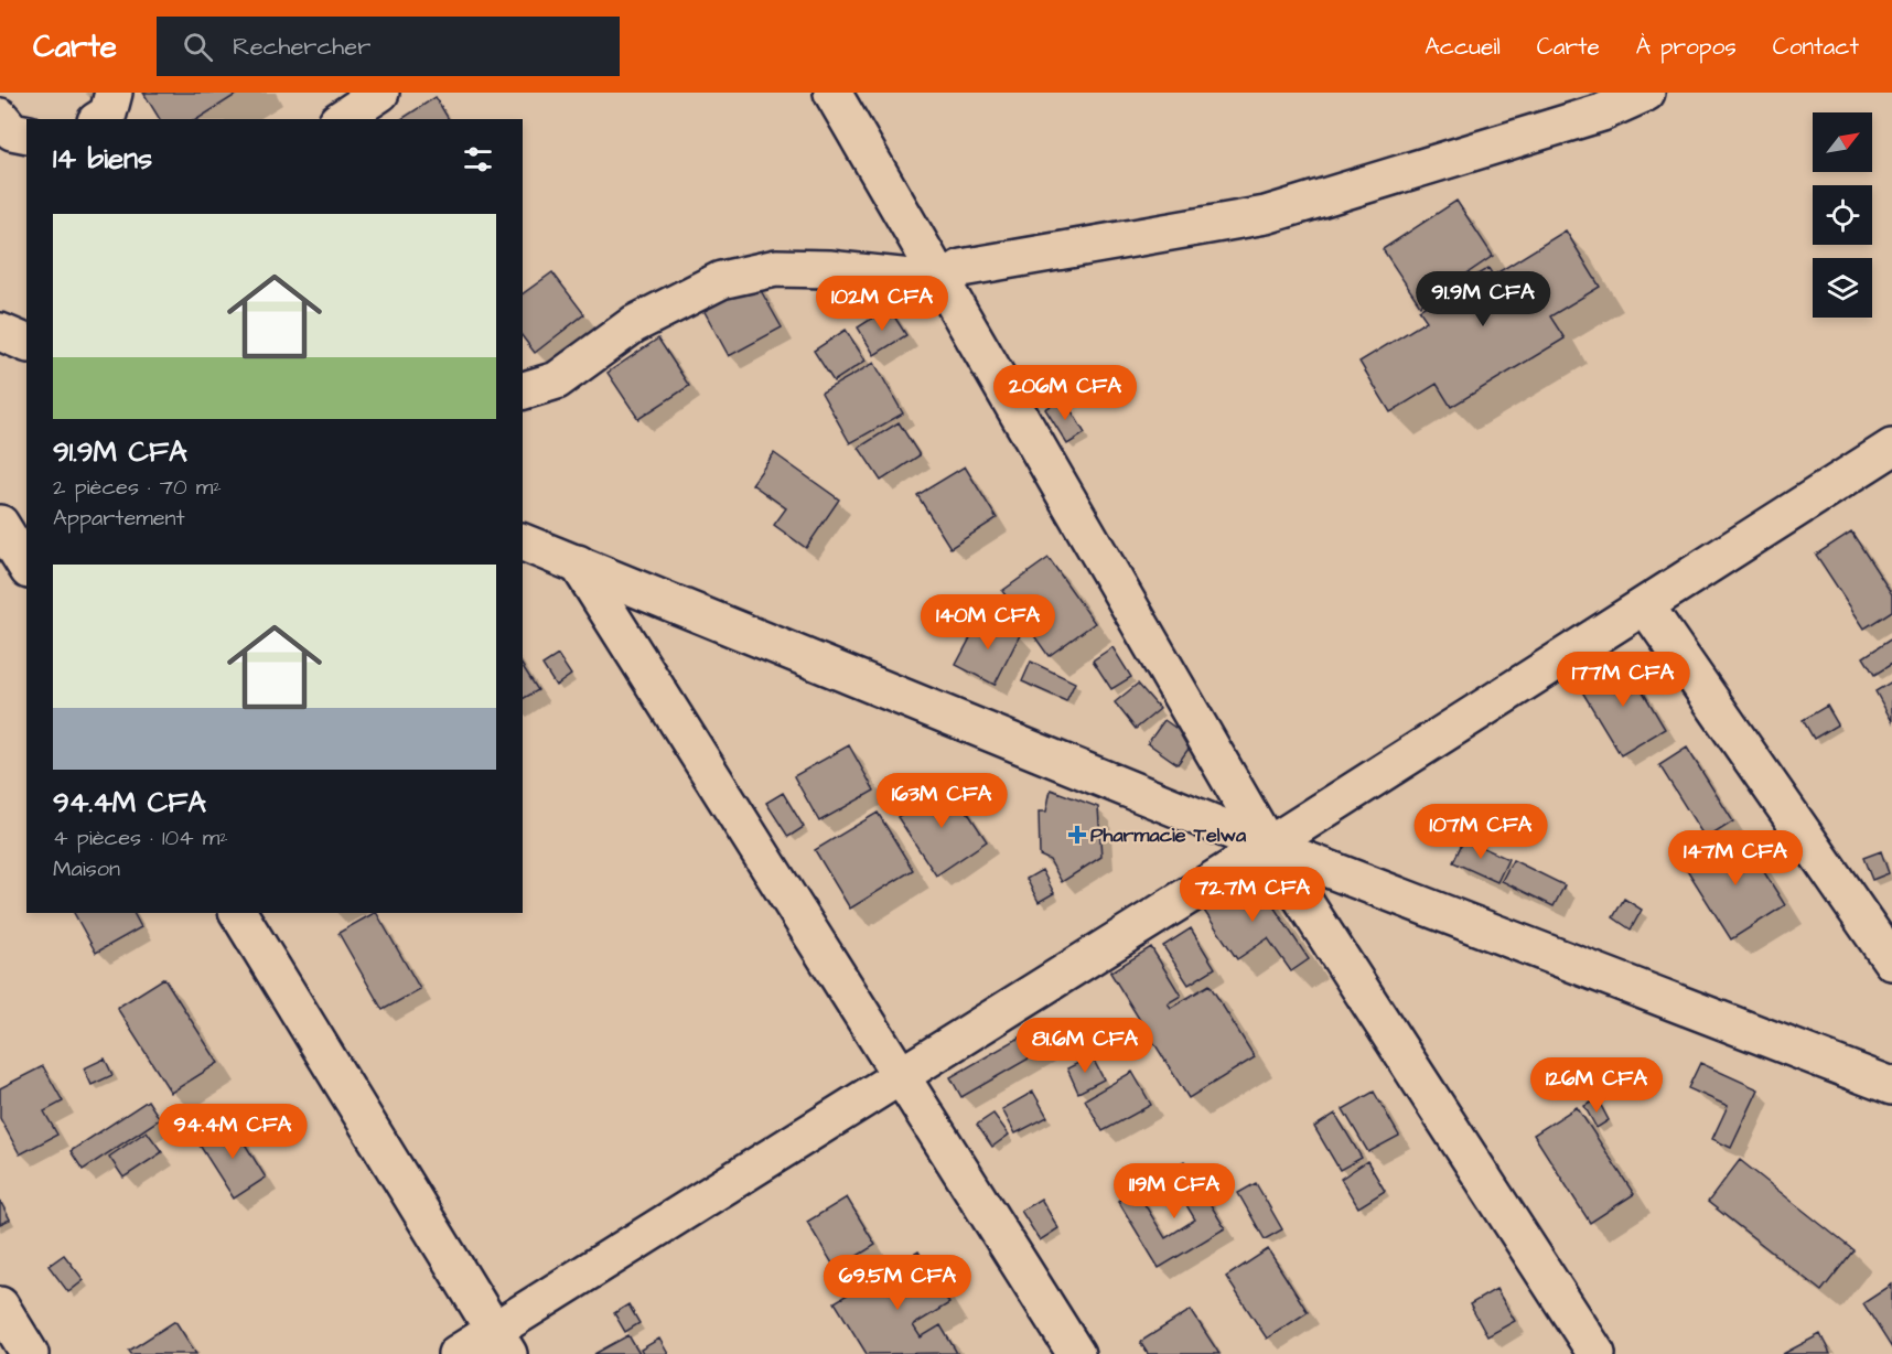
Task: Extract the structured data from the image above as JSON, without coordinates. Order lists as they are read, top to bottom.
{
  "places": {
    "health": ["Pharmacie Telwa"]
  },
  "north": "top right",
  "page": {
    "header": "Carte",
    "search": "Rechercher",
    "nav": [
      "Accueil",
      "Carte",
      "À propos",
      "Contact"
    ],
    "heading": "14 biens",
    "list": [
      {
        "name": "91.9M CFA",
        "note": "2 pièces · 70 m² · Appartement"
      },
      {
        "name": "94.4M CFA",
        "note": "4 pièces · 104 m² · Maison"
      }
    ],
    "price": [
      "91.9M CFA",
      "102M CFA",
      "206M CFA",
      "140M CFA",
      "177M CFA",
      "163M CFA",
      "107M CFA",
      "147M CFA",
      "72.7M CFA",
      "81.6M CFA",
      "126M CFA",
      "94.4M CFA",
      "119M CFA",
      "69.5M CFA"
    ]
  }
}
